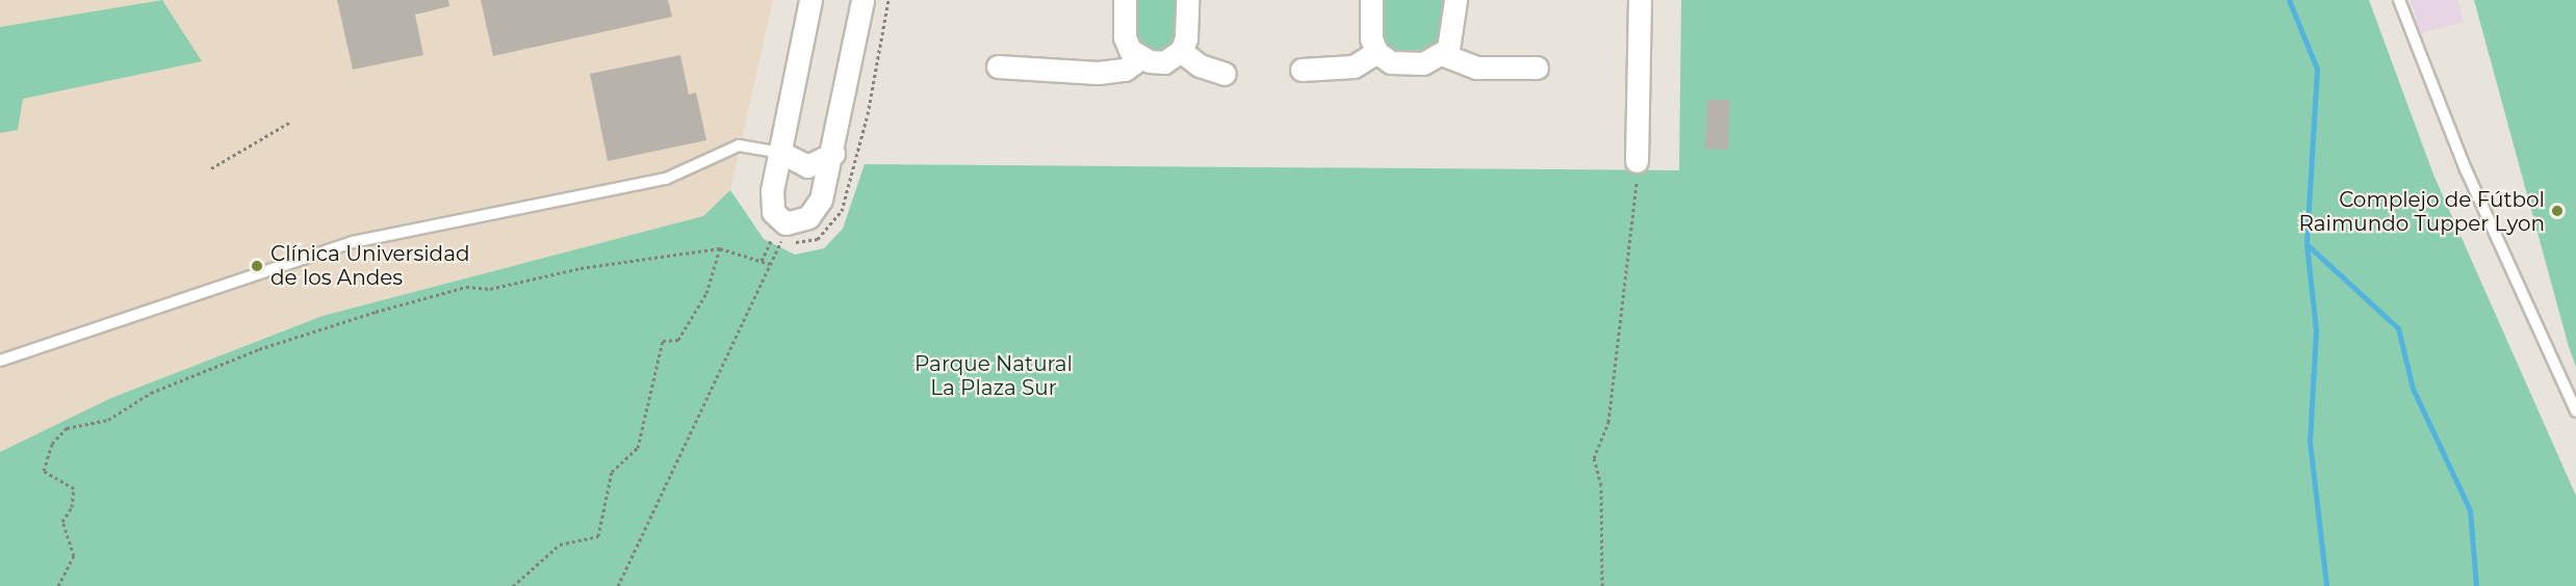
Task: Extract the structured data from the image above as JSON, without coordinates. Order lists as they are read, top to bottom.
{
  "parks": ["Parque Natural La Plaza Sur"],
  "places": ["Complejo de Fútbol Raimundo Tupper Lyon", "Clínica Universidad de los Andes"]
}
